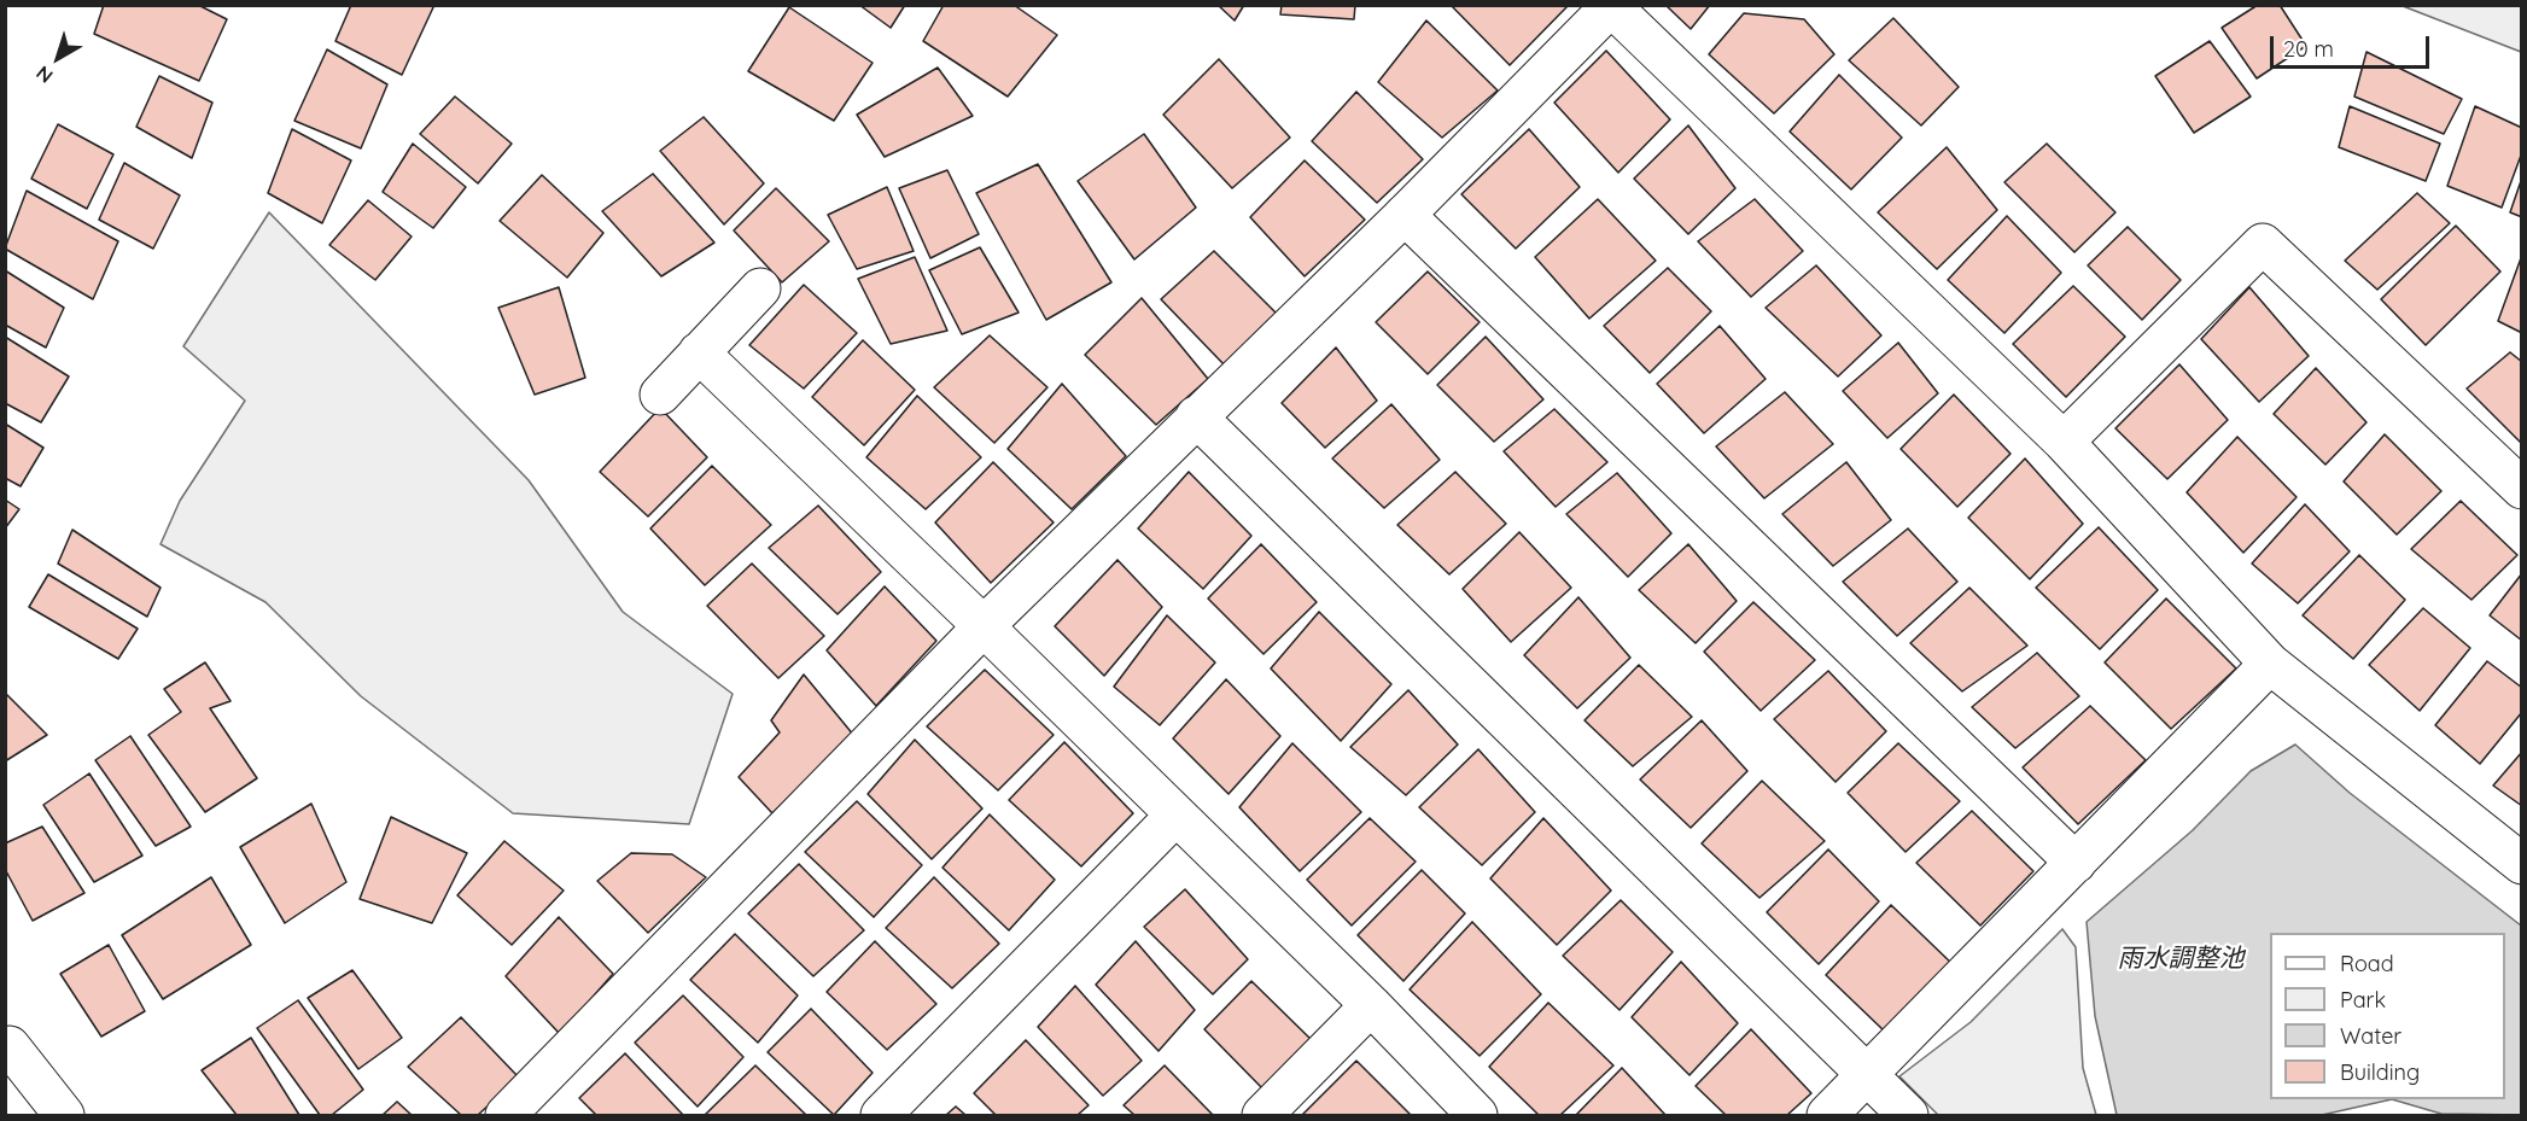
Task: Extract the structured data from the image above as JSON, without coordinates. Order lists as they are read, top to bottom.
{
  "water": ["雨水調整池"],
  "legend": [
    "Road",
    "Park",
    "Water",
    "Building"
  ],
  "scale_bar": "20 m",
  "north": "bottom left"
}
